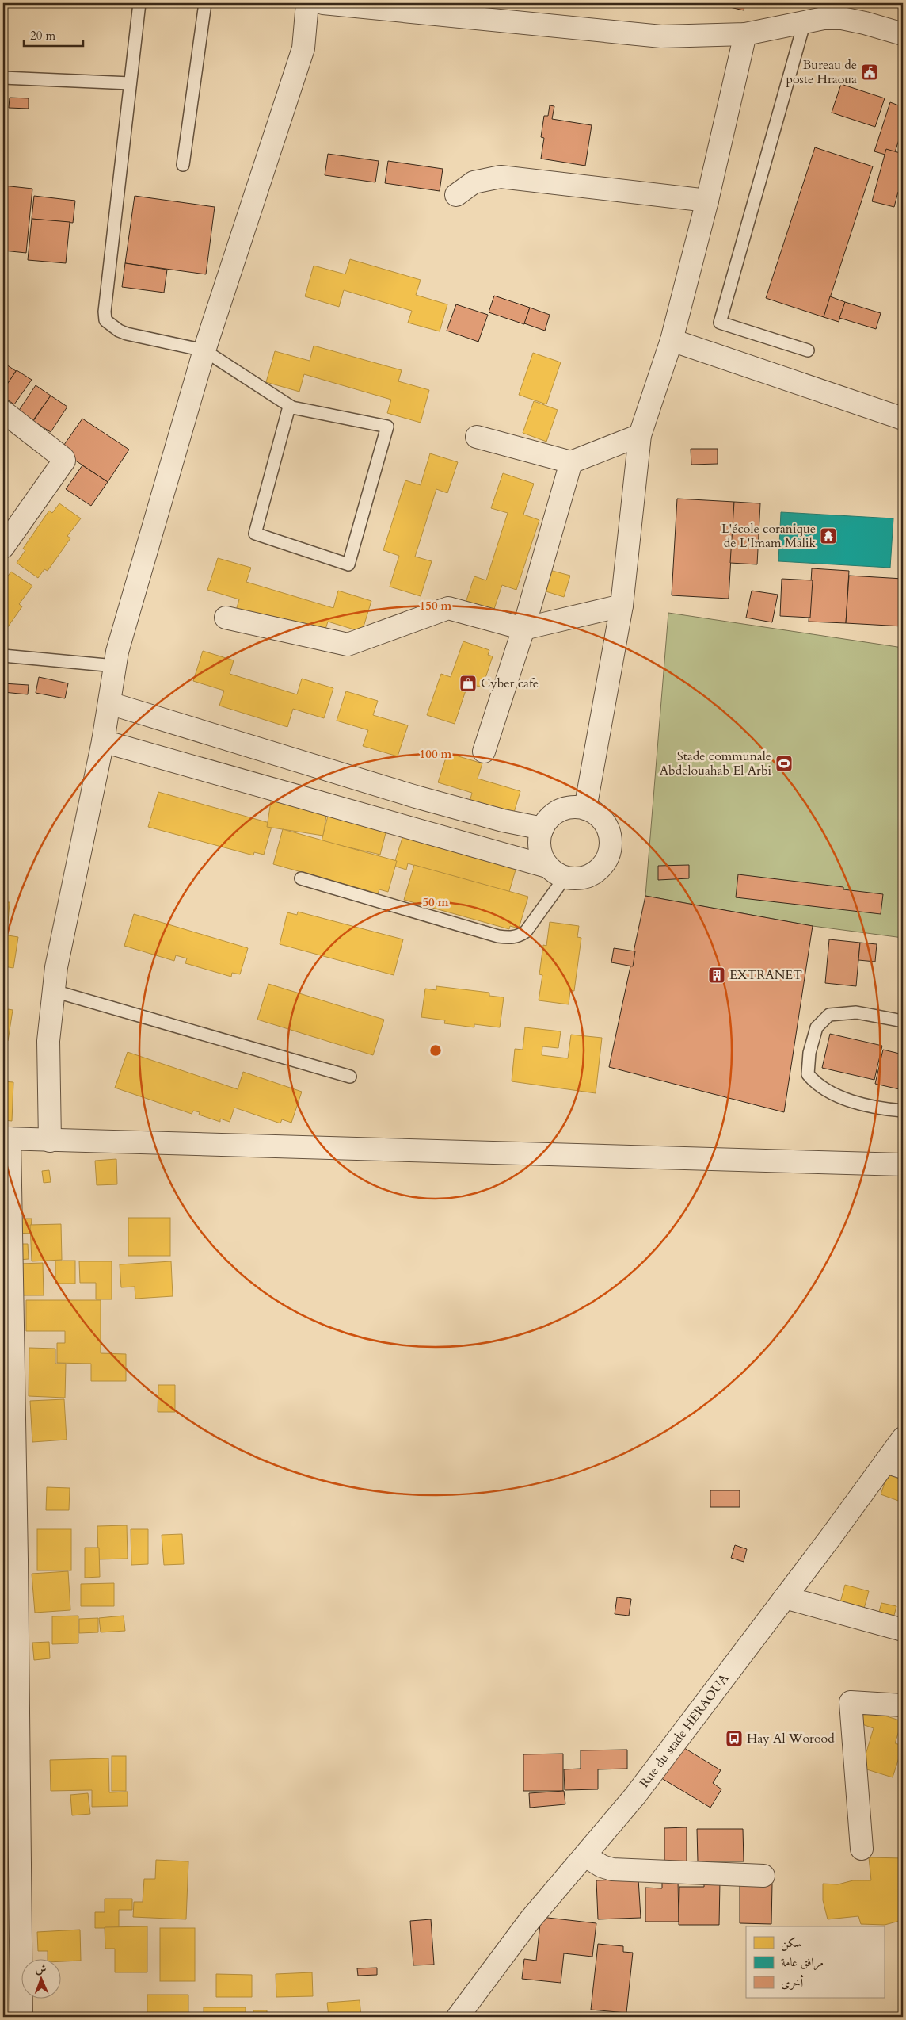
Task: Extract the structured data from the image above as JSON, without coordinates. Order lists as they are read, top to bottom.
{
  "streets": {
    "street": ["Rue du stade HERAOUA"]
  },
  "places": {
    "public building": ["Bureau de poste Hraoua"],
    "temple": ["L'école coranique de L'Imam Malik"],
    "shop": ["Cyber cafe"],
    "sports": ["Stade communale Abdelouahab El Arbi"],
    "building": ["EXTRANET"],
    "bus stop": ["Hay Al Worood"]
  },
  "legend": ["سكن", "مرافق عامة", "أخرى"],
  "scale_bar": "20 m",
  "north": "top",
  "rings": ["150 m", "100 m", "50 m"]
}
